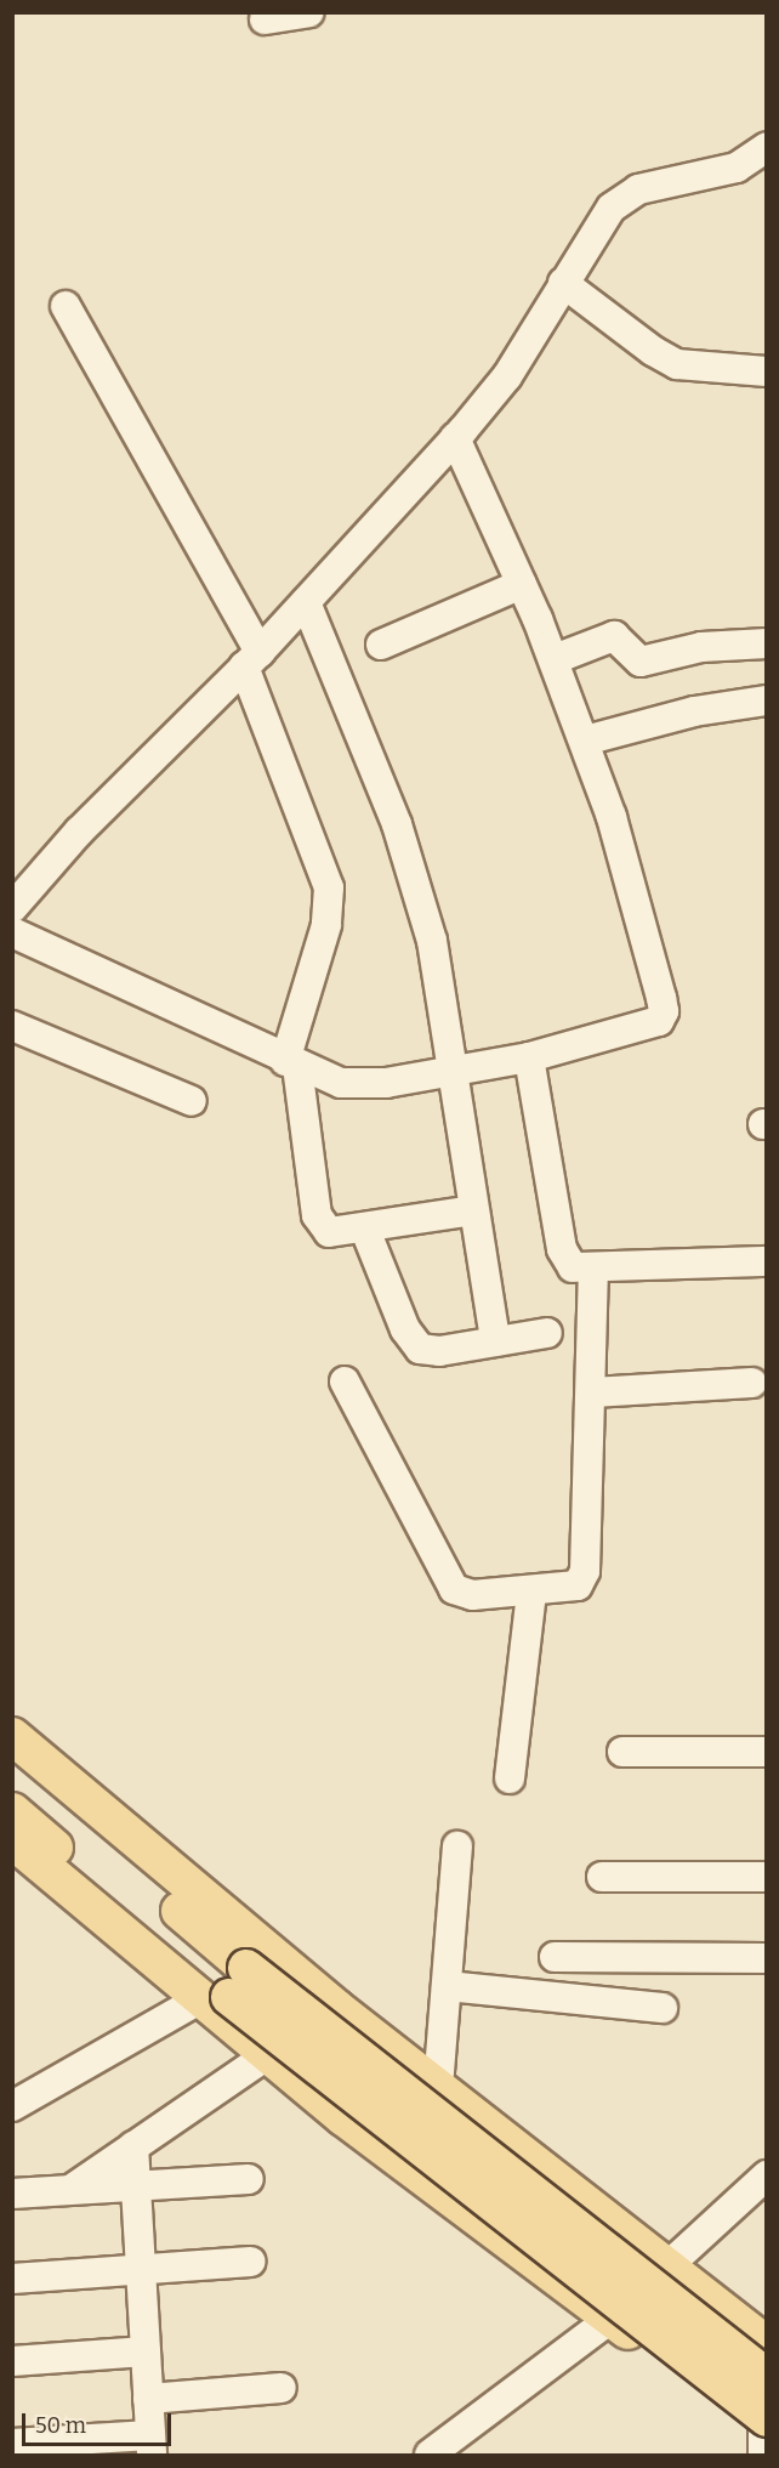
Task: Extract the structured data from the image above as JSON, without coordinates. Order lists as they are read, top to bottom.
{
  "scale_bar": "50 m"
}
